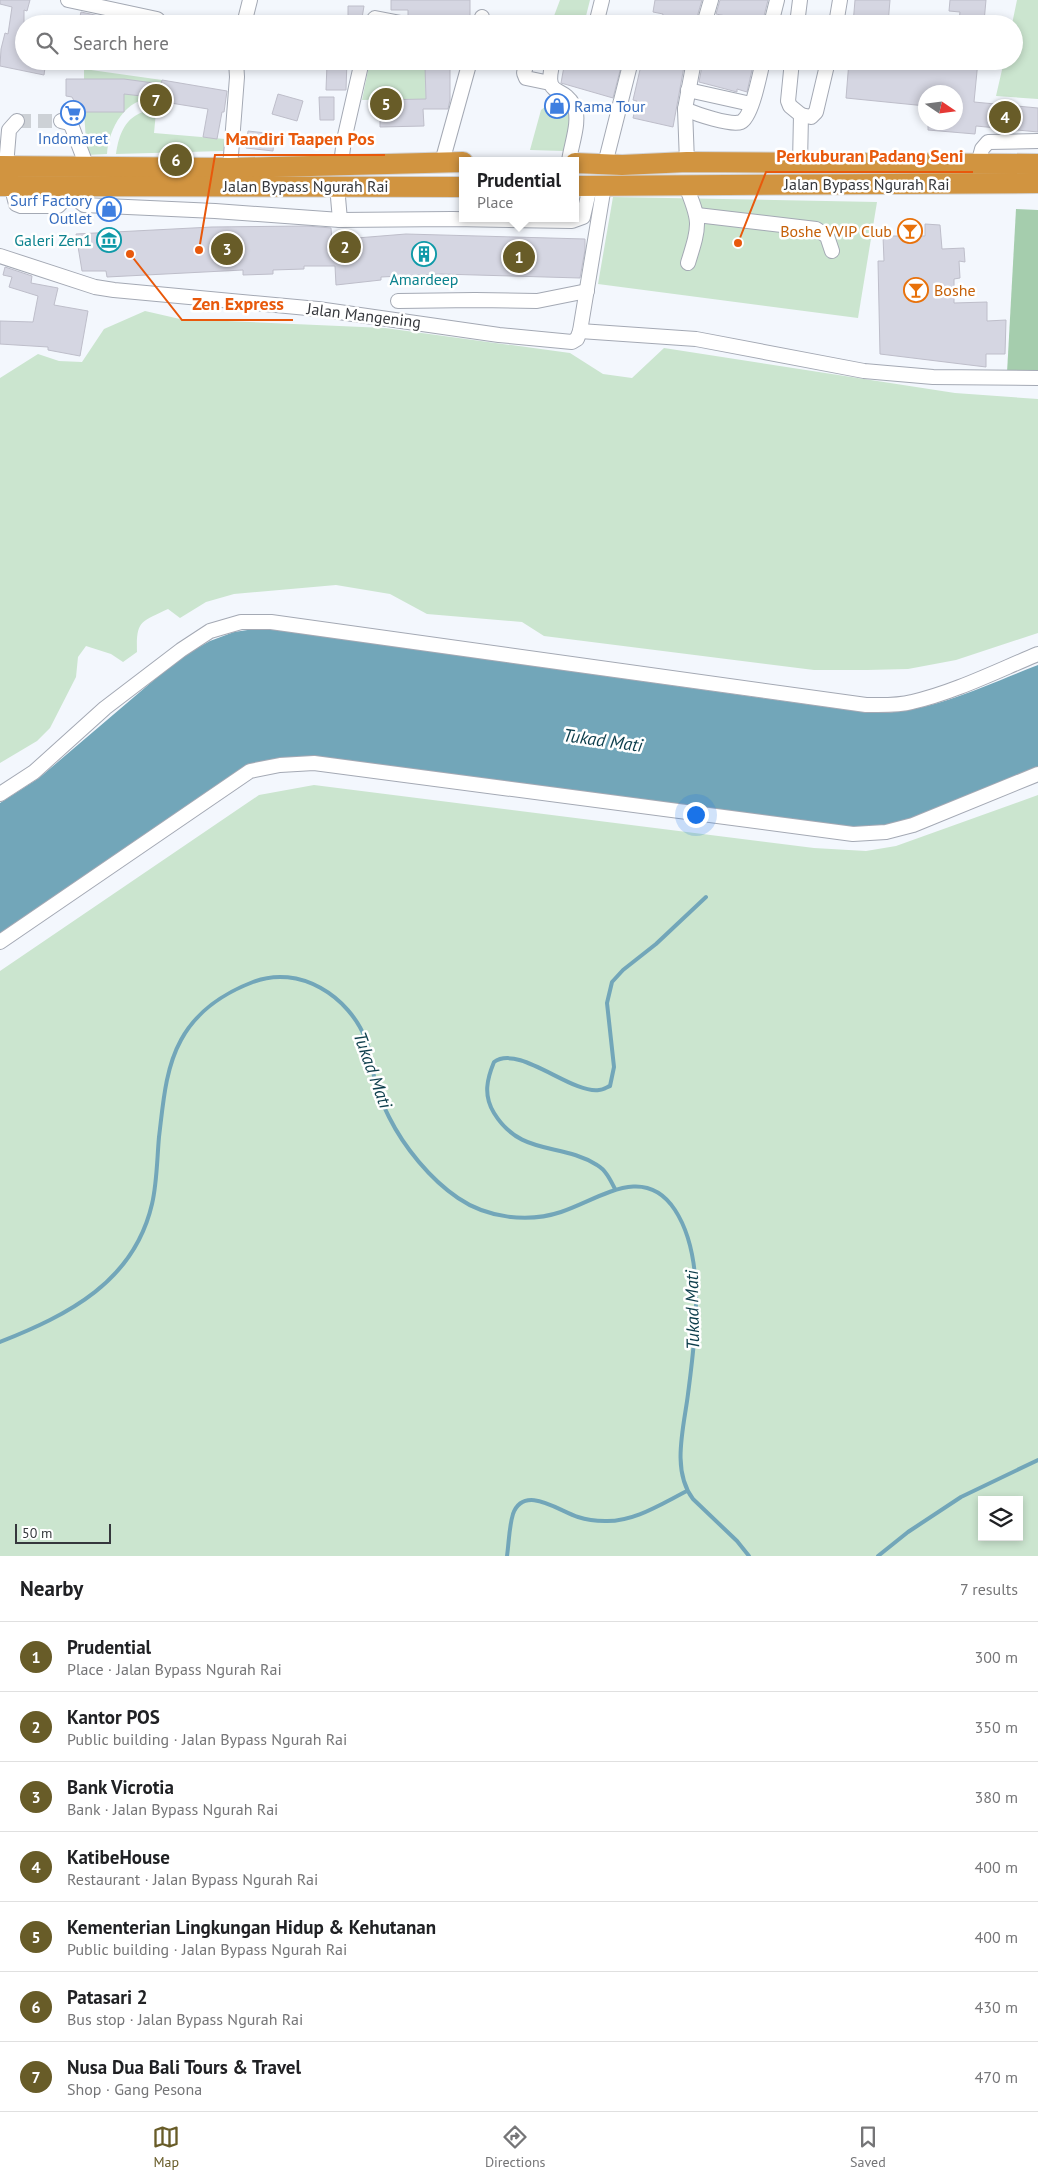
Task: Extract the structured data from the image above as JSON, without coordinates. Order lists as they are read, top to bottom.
{
  "streets": {
    "highway": ["Jalan Bypass Ngurah Rai"],
    "street": ["Jalan Mangening"]
  },
  "water": ["Tukad Mati"],
  "places": {
    "shop": ["Rama Tour", "Surf Factory Outlet"],
    "supermarket": ["Indomaret"],
    "bar": ["Boshe VVIP Club", "Boshe"],
    "museum": ["Galeri Zen1"],
    "other": ["Perkuburan Padang Seni", "Mandiri Taapen Pos", "Zen Express"],
    "building": ["Amardeep"]
  },
  "scale_bar": "50 m",
  "north": "right",
  "page": {
    "search": "Search here",
    "pins": [
      "7",
      "5",
      "4",
      "6",
      "2",
      "3",
      "1"
    ],
    "popup": ["Prudential", "Place"],
    "scale": "50 m",
    "heading": ["Nearby", "7 results"],
    "list": [
      {
        "mark": "1",
        "name": "Prudential",
        "note": "Place · Jalan Bypass Ngurah Rai",
        "value": "300 m"
      },
      {
        "mark": "2",
        "name": "Kantor POS",
        "note": "Public building · Jalan Bypass Ngurah Rai",
        "value": "350 m"
      },
      {
        "mark": "3",
        "name": "Bank Vicrotia",
        "note": "Bank · Jalan Bypass Ngurah Rai",
        "value": "380 m"
      },
      {
        "mark": "4",
        "name": "KatibeHouse",
        "note": "Restaurant · Jalan Bypass Ngurah Rai",
        "value": "400 m"
      },
      {
        "mark": "5",
        "name": "Kementerian Lingkungan Hidup & Kehutanan",
        "note": "Public building · Jalan Bypass Ngurah Rai",
        "value": "400 m"
      },
      {
        "mark": "6",
        "name": "Patasari 2",
        "note": "Bus stop · Jalan Bypass Ngurah Rai",
        "value": "430 m"
      },
      {
        "mark": "7",
        "name": "Nusa Dua Bali Tours & Travel",
        "note": "Shop · Gang Pesona",
        "value": "470 m"
      }
    ],
    "nav": ["Map", "Directions", "Saved"]
  }
}
